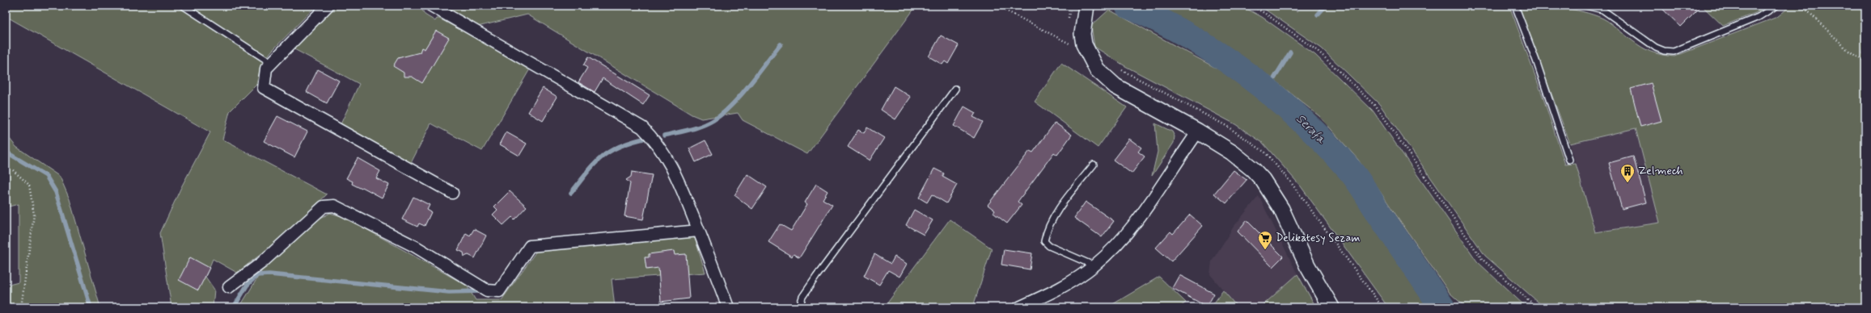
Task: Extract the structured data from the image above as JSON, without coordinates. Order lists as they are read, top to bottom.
{
  "water": ["Serafa"],
  "places": {
    "building": ["Zelmech"],
    "supermarket": ["Delikatesy Sezam"]
  }
}
